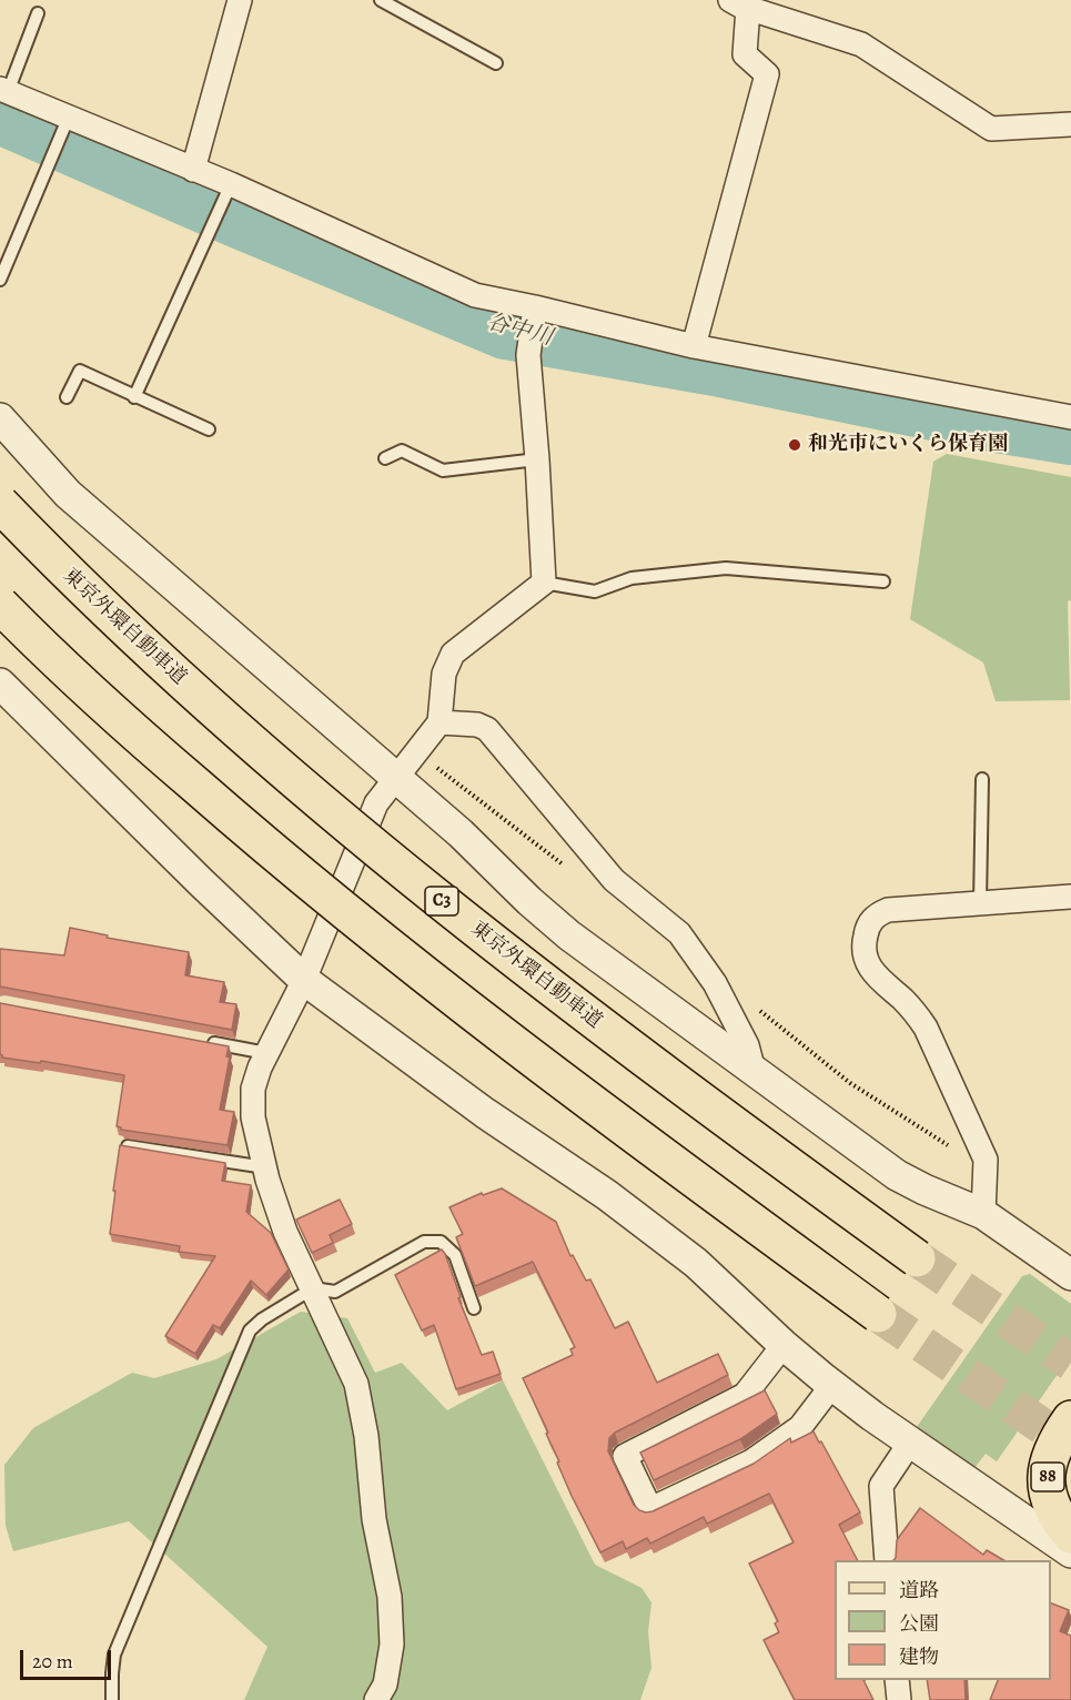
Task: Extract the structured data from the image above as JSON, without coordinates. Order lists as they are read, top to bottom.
{
  "streets": {
    "main road": ["東京外環自動車道", "C3", "88"]
  },
  "water": ["谷中川"],
  "places": ["和光市にいくら保育園"],
  "legend": ["道路", "公園", "建物"],
  "scale_bar": "20 m"
}
